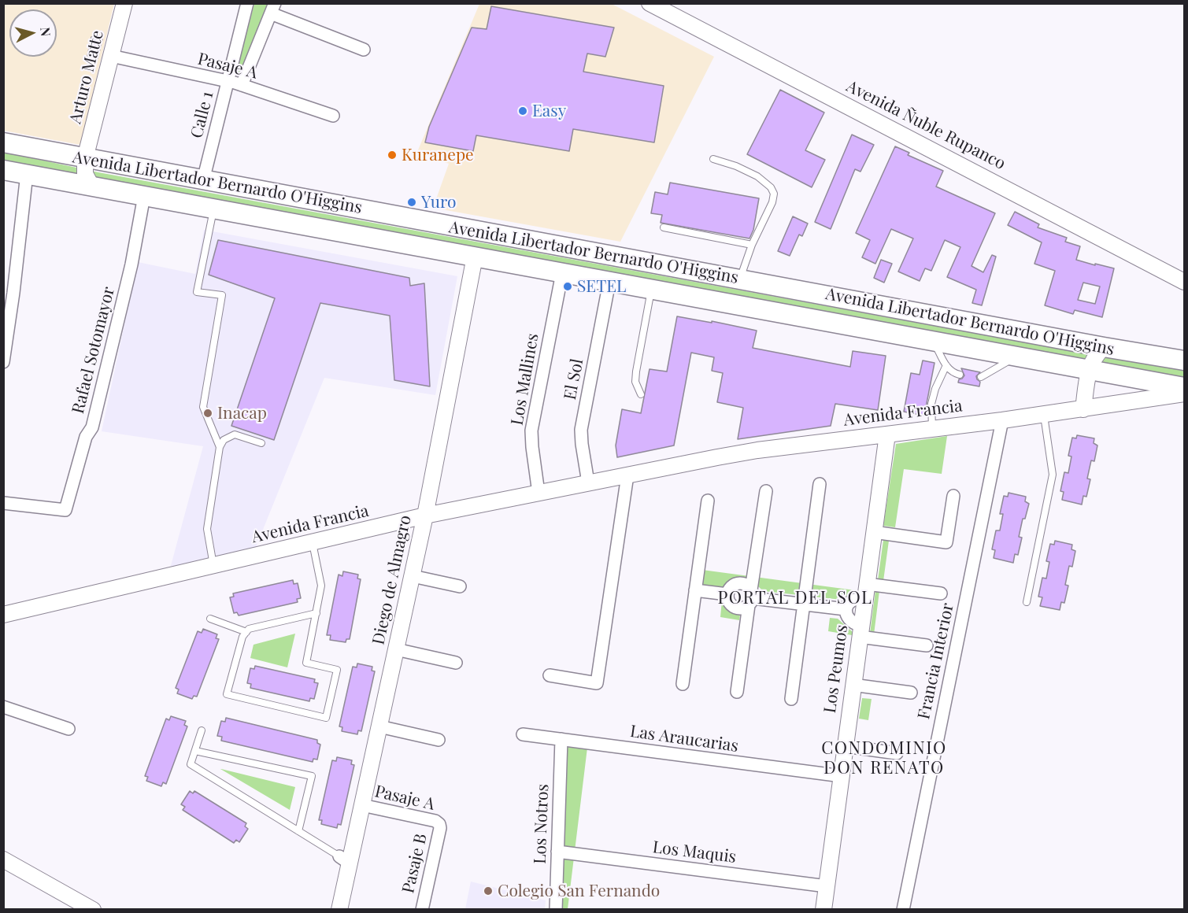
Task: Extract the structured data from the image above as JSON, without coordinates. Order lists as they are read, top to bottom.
{
  "streets": {
    "main road": ["Avenida Libertador Bernardo O'Higgins"],
    "street": [
      "Pasaje A",
      "Arturo Matte",
      "Calle 1",
      "Avenida Ñuble Rupanco",
      "Rafael Sotomayor",
      "Los Mallines",
      "El Sol",
      "Avenida Francia",
      "Diego de Almagro",
      "Francia Interior",
      "Los Peumos",
      "Las Araucarias",
      "Los Notros",
      "Los Maquis",
      "Pasaje B"
    ]
  },
  "crossings": [
    ["Pasaje A", "Arturo Matte"],
    ["Pasaje A", "Calle 1"],
    ["Pasaje A", "Diego de Almagro"],
    ["Pasaje A", "Pasaje B"],
    ["Arturo Matte", "Avenida Libertador Bernardo O'Higgins"],
    ["Calle 1", "Avenida Libertador Bernardo O'Higgins"],
    ["Avenida Libertador Bernardo O'Higgins", "Rafael Sotomayor"],
    ["Avenida Libertador Bernardo O'Higgins", "Los Mallines"],
    ["Avenida Libertador Bernardo O'Higgins", "El Sol"],
    ["Avenida Libertador Bernardo O'Higgins", "Diego de Almagro"],
    ["Los Mallines", "Avenida Francia"],
    ["El Sol", "Avenida Francia"],
    ["Avenida Francia", "Diego de Almagro"],
    ["Avenida Francia", "Francia Interior"],
    ["Avenida Francia", "Los Peumos"],
    ["Los Peumos", "Las Araucarias"],
    ["Los Peumos", "Los Maquis"],
    ["Las Araucarias", "Los Notros"],
    ["Los Notros", "Los Maquis"]
  ],
  "districts": ["PORTAL DEL SOL", "CONDOMINIO DON RENATO"],
  "places": [
    "Easy",
    "Kuranepe",
    "Yuro",
    "SETEL",
    "Inacap",
    "Colegio San Fernando"
  ],
  "north": "right"
}
